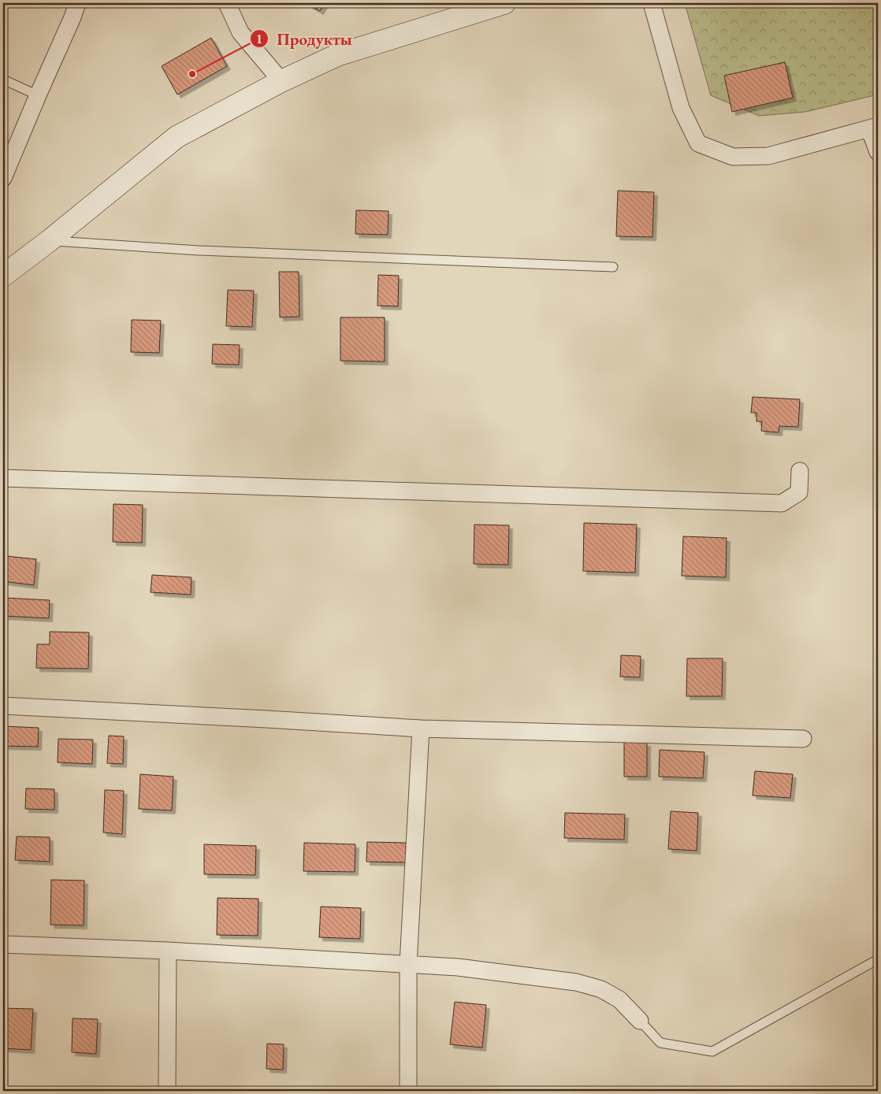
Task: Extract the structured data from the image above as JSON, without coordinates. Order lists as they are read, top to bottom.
{
  "places": ["Продукты"]
}
